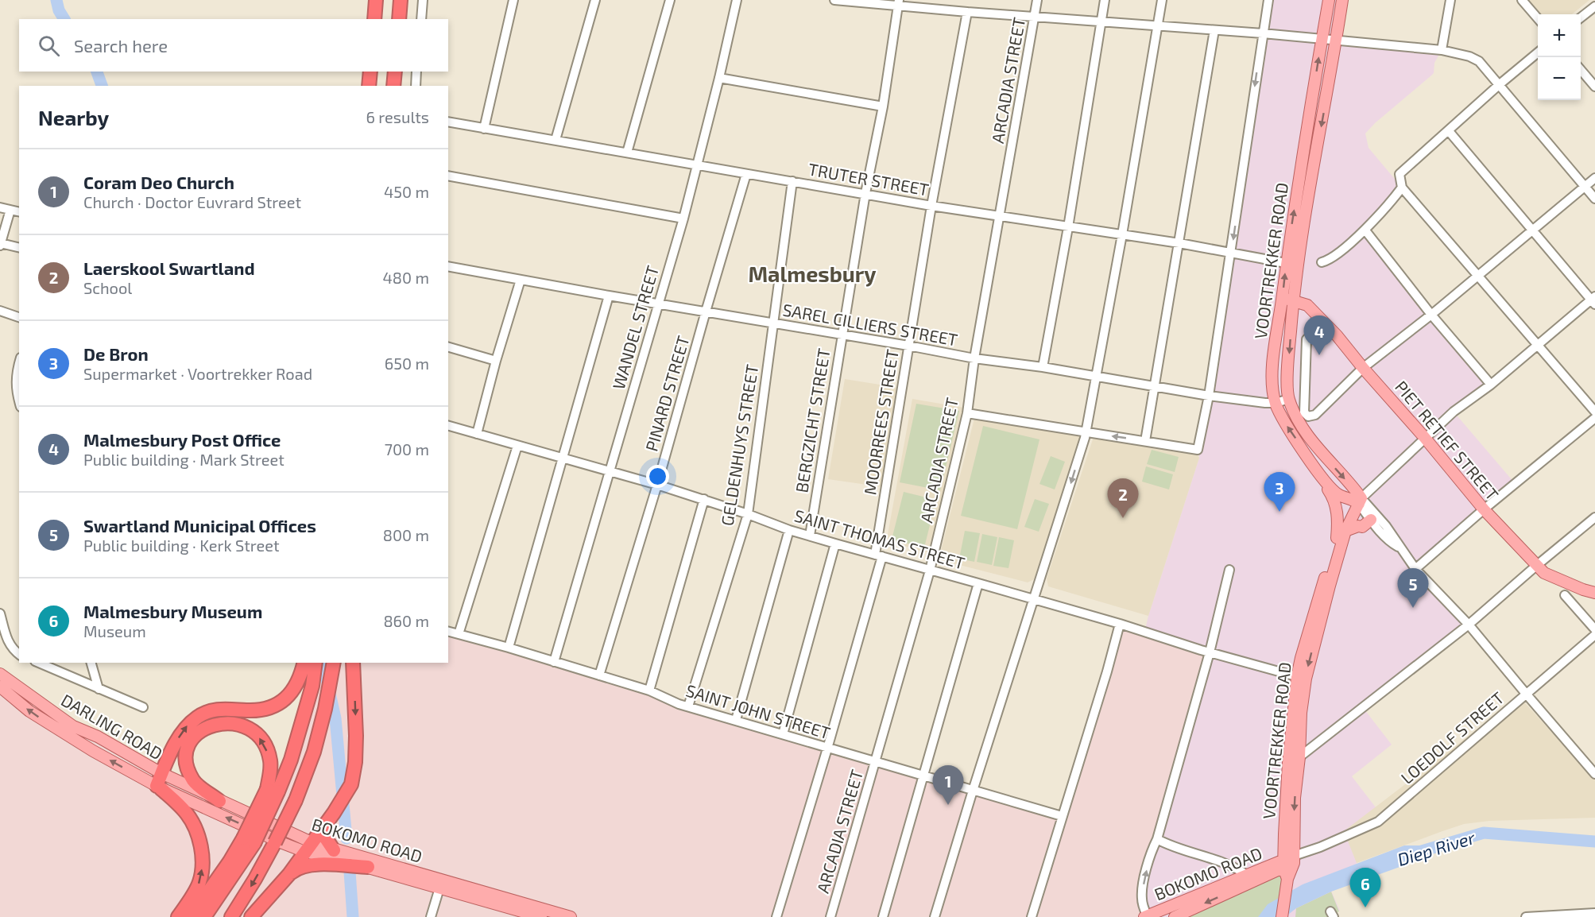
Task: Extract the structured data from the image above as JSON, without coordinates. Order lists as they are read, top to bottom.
{
  "streets": {
    "main road": [
      "VOORTREKKER ROAD",
      "PIET RETIEF STREET",
      "DARLING ROAD",
      "BOKOMO ROAD"
    ],
    "street": [
      "ARCADIA STREET",
      "TRUTER STREET",
      "SAREL CILLIERS STREET",
      "WANDEL STREET",
      "PINARD STREET",
      "BERGZICHT STREET",
      "MOORREES STREET",
      "GELDENHUYS STREET",
      "SAINT THOMAS STREET",
      "SAINT JOHN STREET",
      "LOEDOLF STREET"
    ]
  },
  "crossings": [
    ["ARCADIA STREET", "TRUTER STREET"],
    ["ARCADIA STREET", "SAREL CILLIERS STREET"],
    ["ARCADIA STREET", "SAINT THOMAS STREET"],
    ["ARCADIA STREET", "SAINT JOHN STREET"],
    ["TRUTER STREET", "VOORTREKKER ROAD"],
    ["TRUTER STREET", "WANDEL STREET"],
    ["TRUTER STREET", "PINARD STREET"],
    ["TRUTER STREET", "BERGZICHT STREET"],
    ["TRUTER STREET", "MOORREES STREET"],
    ["TRUTER STREET", "GELDENHUYS STREET"],
    ["VOORTREKKER ROAD", "SAREL CILLIERS STREET"],
    ["VOORTREKKER ROAD", "PIET RETIEF STREET"],
    ["VOORTREKKER ROAD", "SAINT THOMAS STREET"],
    ["VOORTREKKER ROAD", "LOEDOLF STREET"],
    ["VOORTREKKER ROAD", "BOKOMO ROAD"],
    ["SAREL CILLIERS STREET", "WANDEL STREET"],
    ["SAREL CILLIERS STREET", "PINARD STREET"],
    ["SAREL CILLIERS STREET", "BERGZICHT STREET"],
    ["SAREL CILLIERS STREET", "MOORREES STREET"],
    ["SAREL CILLIERS STREET", "GELDENHUYS STREET"],
    ["WANDEL STREET", "SAINT THOMAS STREET"],
    ["WANDEL STREET", "SAINT JOHN STREET"],
    ["PINARD STREET", "SAINT THOMAS STREET"],
    ["PINARD STREET", "SAINT JOHN STREET"],
    ["BERGZICHT STREET", "SAINT THOMAS STREET"],
    ["MOORREES STREET", "SAINT THOMAS STREET"],
    ["MOORREES STREET", "SAINT JOHN STREET"],
    ["GELDENHUYS STREET", "SAINT THOMAS STREET"],
    ["GELDENHUYS STREET", "SAINT JOHN STREET"],
    ["DARLING ROAD", "BOKOMO ROAD"],
    ["LOEDOLF STREET", "BOKOMO ROAD"]
  ],
  "districts": ["Malmesbury"],
  "water": ["Diep River"],
  "page": {
    "map_buttons": ["+", "−"],
    "search": "Search here",
    "heading": ["Nearby", "6 results"],
    "list": [
      {
        "mark": "1",
        "name": "Coram Deo Church",
        "note": "Church · Doctor Euvrard Street",
        "value": "450 m"
      },
      {
        "mark": "2",
        "name": "Laerskool Swartland",
        "note": "School",
        "value": "480 m"
      },
      {
        "mark": "3",
        "name": "De Bron",
        "note": "Supermarket · Voortrekker Road",
        "value": "650 m"
      },
      {
        "mark": "4",
        "name": "Malmesbury Post Office",
        "note": "Public building · Mark Street",
        "value": "700 m"
      },
      {
        "mark": "5",
        "name": "Swartland Municipal Offices",
        "note": "Public building · Kerk Street",
        "value": "800 m"
      },
      {
        "mark": "6",
        "name": "Malmesbury Museum",
        "note": "Museum",
        "value": "860 m"
      }
    ],
    "pins": [
      "4",
      "3",
      "2",
      "5",
      "1",
      "6"
    ]
  }
}
